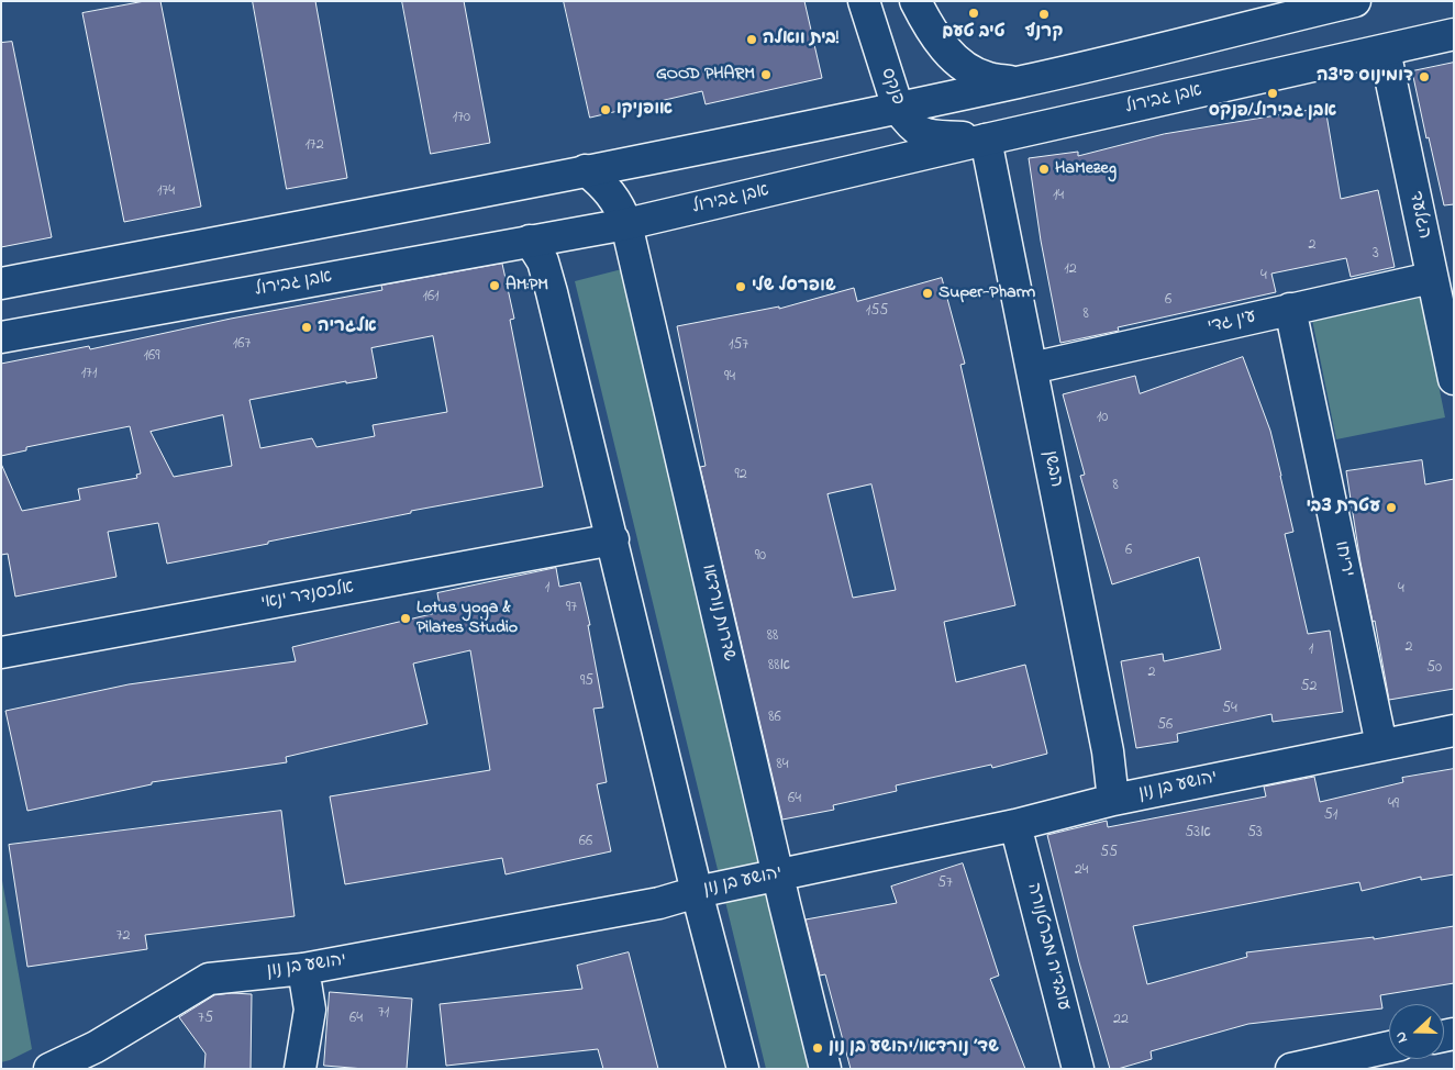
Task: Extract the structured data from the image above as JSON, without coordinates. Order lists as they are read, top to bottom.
{
  "streets": {
    "street": [
      "פנקס",
      "אבן גבירול",
      "הגלעד",
      "עין גדי",
      "הבשן",
      "יריחו",
      "אלכסנדר ינאי",
      "שדרות נורדאו",
      "יהושע בן נון",
      "עובדיה מברטנורה"
    ]
  },
  "crossings": [
    ["פנקס", "אבן גבירול"],
    ["פנקס", "הבשן"],
    ["אבן גבירול", "הגלעד"],
    ["אבן גבירול", "הבשן"],
    ["אבן גבירול", "שדרות נורדאו"],
    ["הגלעד", "עין גדי"],
    ["עין גדי", "הבשן"],
    ["עין גדי", "יריחו"],
    ["הבשן", "יהושע בן נון"],
    ["יריחו", "יהושע בן נון"],
    ["שדרות נורדאו", "יהושע בן נון"],
    ["יהושע בן נון", "עובדיה מברטנורה"]
  ],
  "places": [
    "טיב טעם",
    "קרנף",
    "בית וואלה!",
    "GOOD PHARM",
    "דומינוס פיצה",
    "אבן גבירול/פנקס",
    "אופניקו",
    "HaMezeg",
    "AM:PM",
    "שופרסל שלי",
    "Super-Pharm",
    "אלגריה",
    "עטרת צבי",
    "Lotus yoga & Pilates Studio",
    "שד׳ נורדאו/יהושע בן נון"
  ],
  "house_numbers": [
    "170",
    "172",
    "174",
    "14",
    "2",
    "3",
    "12",
    "4",
    "161",
    "6",
    "155",
    "8",
    "167",
    "157",
    "169",
    "171",
    "94",
    "10",
    "92",
    "8",
    "6",
    "90",
    "1",
    "4",
    "97",
    "88",
    "2",
    "1",
    "88א",
    "50",
    "2",
    "95",
    "52",
    "54",
    "86",
    "56",
    "84",
    "64",
    "49",
    "51",
    "53א",
    "53",
    "66",
    "55",
    "24",
    "57",
    "72",
    "71",
    "75",
    "64",
    "22"
  ],
  "north": "left"
}
